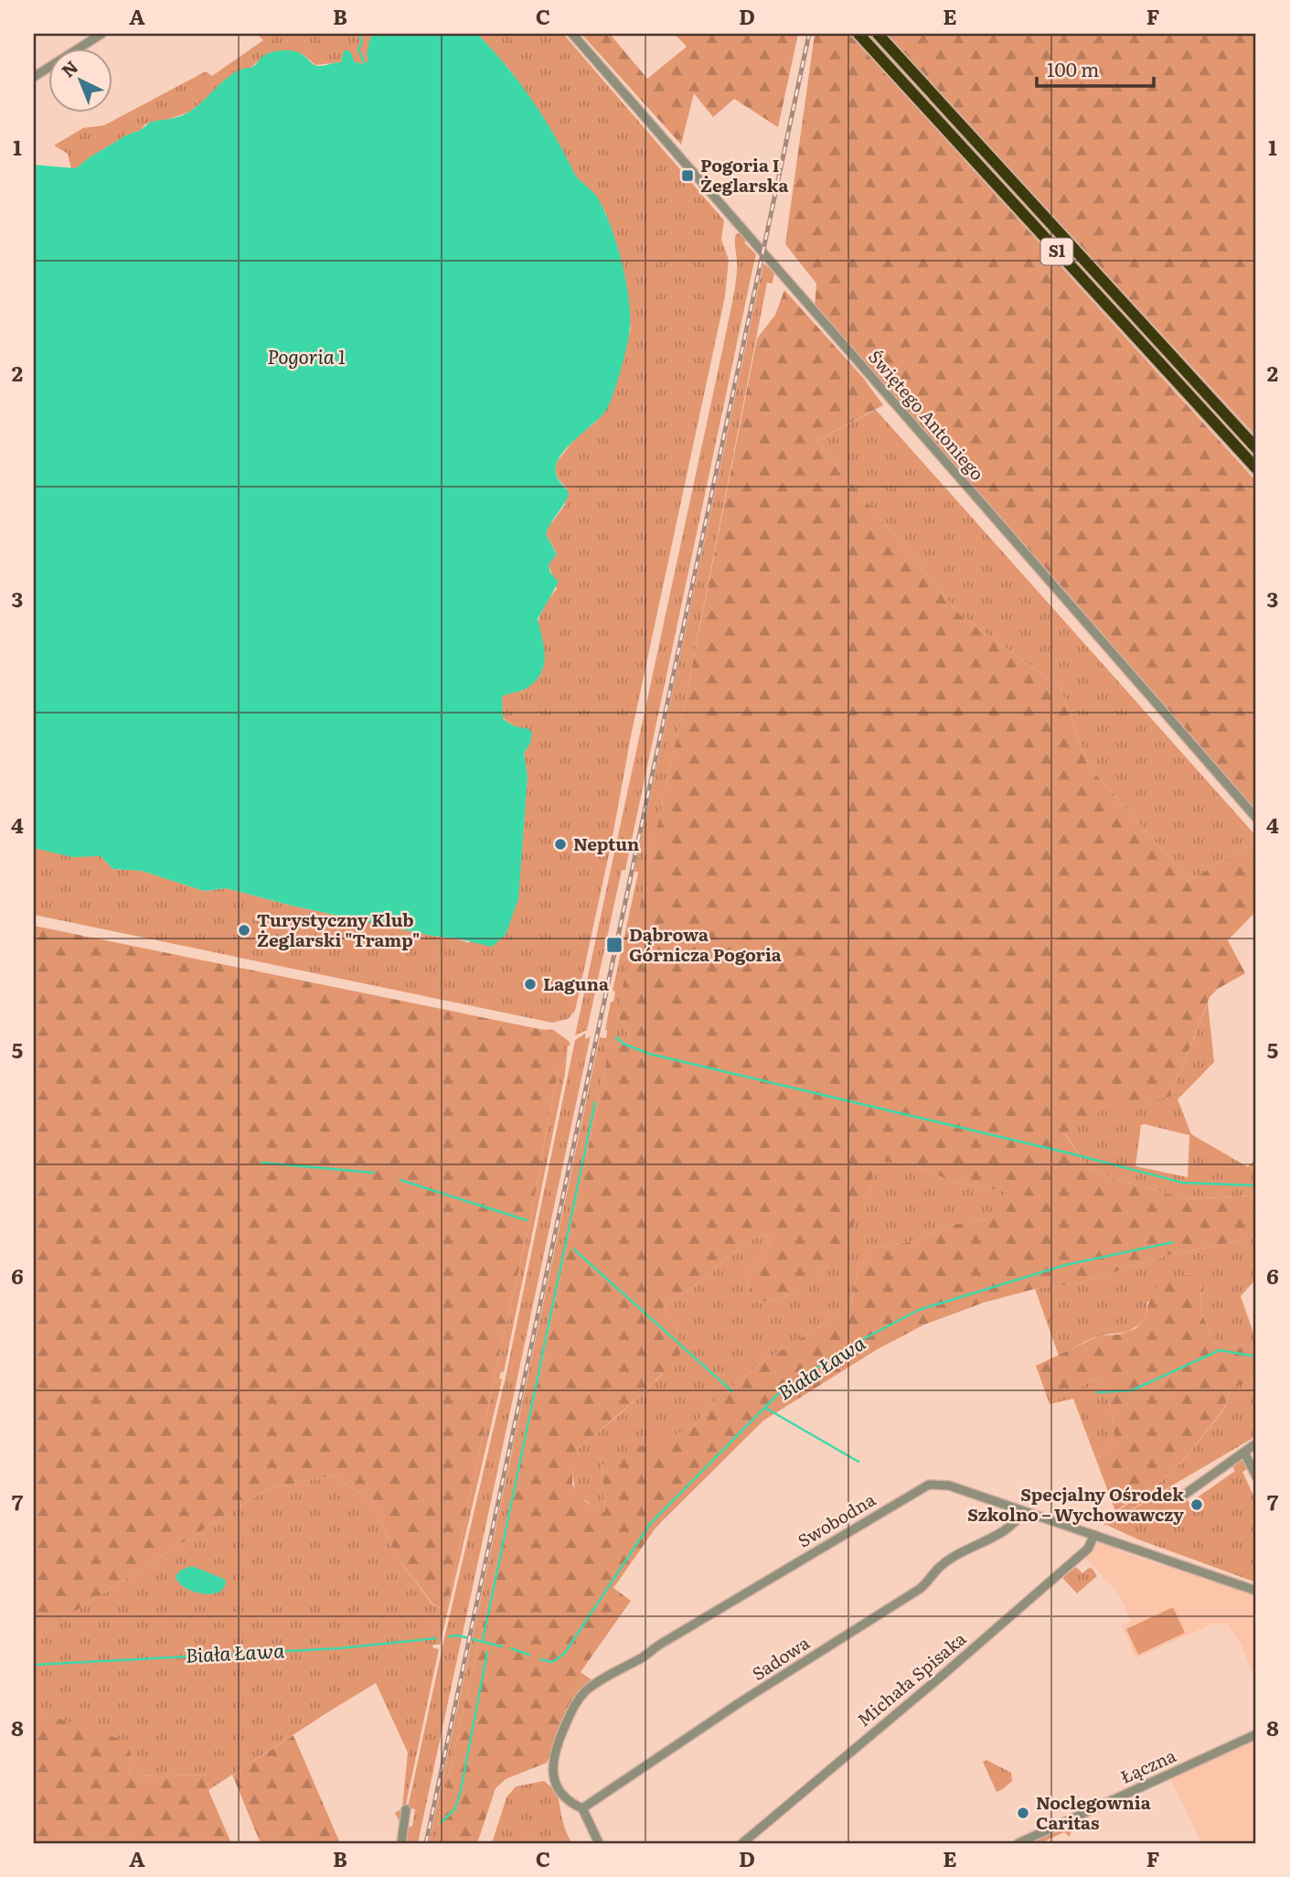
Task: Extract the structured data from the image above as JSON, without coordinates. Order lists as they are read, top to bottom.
{
  "streets": {
    "highway": ["S1"],
    "street": [
      "Świętego Antoniego",
      "Swobodna",
      "Sadowa",
      "Michała Spisaka",
      "Łączna"
    ]
  },
  "crossings": [
    ["Swobodna", "Sadowa"],
    ["Swobodna", "Michała Spisaka"]
  ],
  "water": ["Pogoria 1", "Biała Ława"],
  "places": {
    "transit": ["Pogoria I Żeglarska", "Dąbrowa Górnicza Pogoria"],
    "other": [
      "Neptun",
      "Turystyczny Klub Żeglarski \"Tramp\"",
      "Laguna",
      "Specjalny Ośrodek Szkolno – Wychowawczy",
      "Noclegownia Caritas"
    ]
  },
  "scale_bar": "100 m",
  "north": "top left",
  "grid": {
    "columns": [
      "A",
      "B",
      "C",
      "D",
      "E",
      "F"
    ],
    "rows": [
      "1",
      "2",
      "3",
      "4",
      "5",
      "6",
      "7",
      "8"
    ]
  }
}
